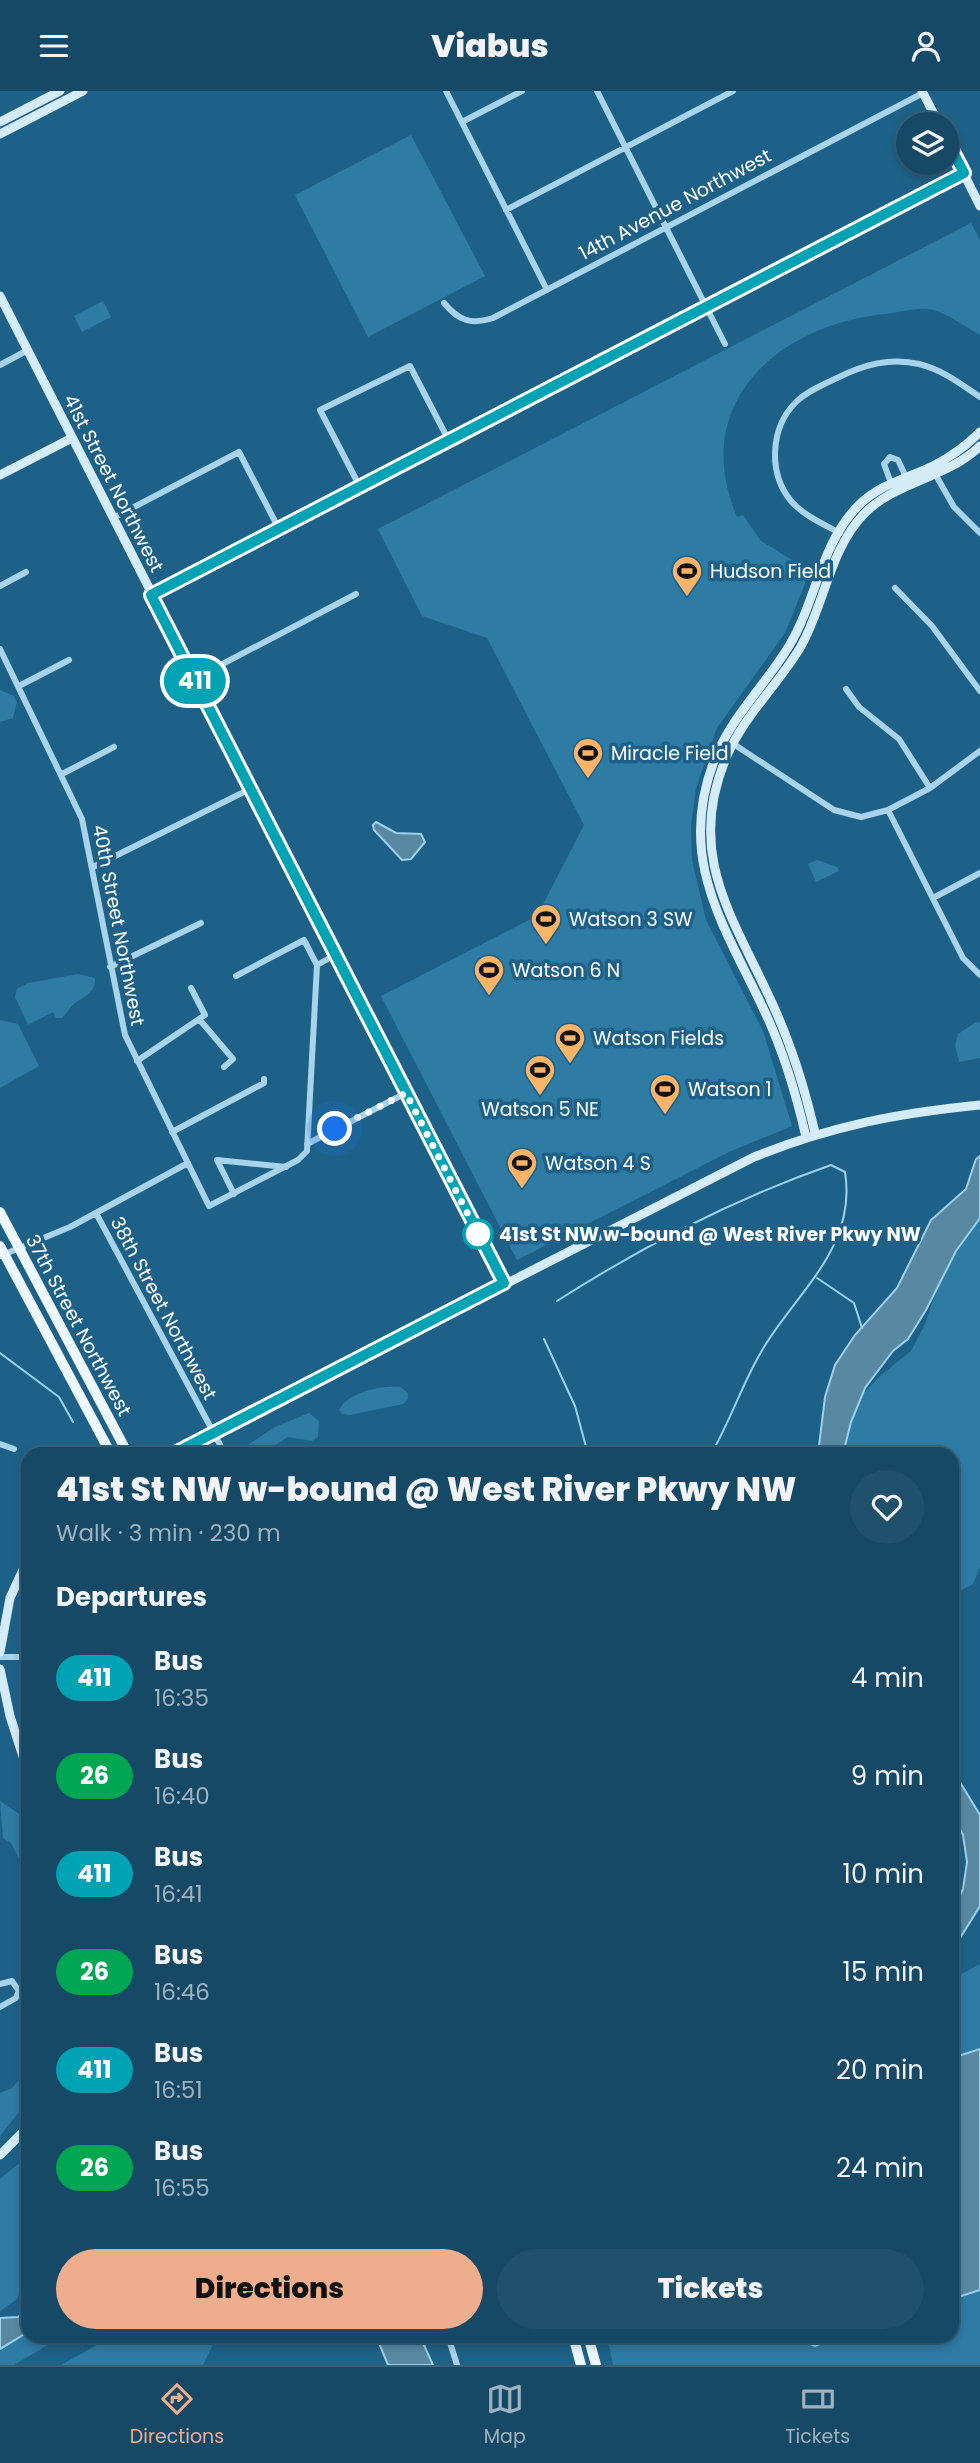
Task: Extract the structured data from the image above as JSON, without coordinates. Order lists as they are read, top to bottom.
{
  "streets": {
    "main road": ["41st Street Northwest", "37th Street Northwest"],
    "street": ["14th Avenue Northwest", "40th Street Northwest", "38th Street Northwest"]
  },
  "places": {
    "sports": [
      "Hudson Field",
      "Miracle Field",
      "Watson 3 SW",
      "Watson 6 N",
      "Watson Fields",
      "Watson 5 NE",
      "Watson 1",
      "Watson 4 S"
    ],
    "other": ["41st St NW w-bound @ West River Pkwy NW"]
  },
  "lines": ["bus line 411"],
  "page": {
    "header": "Viabus",
    "on_map": "411",
    "heading": [
      ["41st St NW w-bound @ West River Pkwy NW", "Walk · 3 min · 230 m"],
      "Departures"
    ],
    "list": [
      {
        "mark": "411",
        "name": "Bus",
        "note": "16:35",
        "value": "4 min"
      },
      {
        "mark": "26",
        "name": "Bus",
        "note": "16:40",
        "value": "9 min"
      },
      {
        "mark": "411",
        "name": "Bus",
        "note": "16:41",
        "value": "10 min"
      },
      {
        "mark": "26",
        "name": "Bus",
        "note": "16:46",
        "value": "15 min"
      },
      {
        "mark": "411",
        "name": "Bus",
        "note": "16:51",
        "value": "20 min"
      },
      {
        "mark": "26",
        "name": "Bus",
        "note": "16:55",
        "value": "24 min"
      }
    ],
    "buttons": ["Directions", "Tickets"],
    "tabs": ["Directions", "Map", "Tickets"]
  }
}
